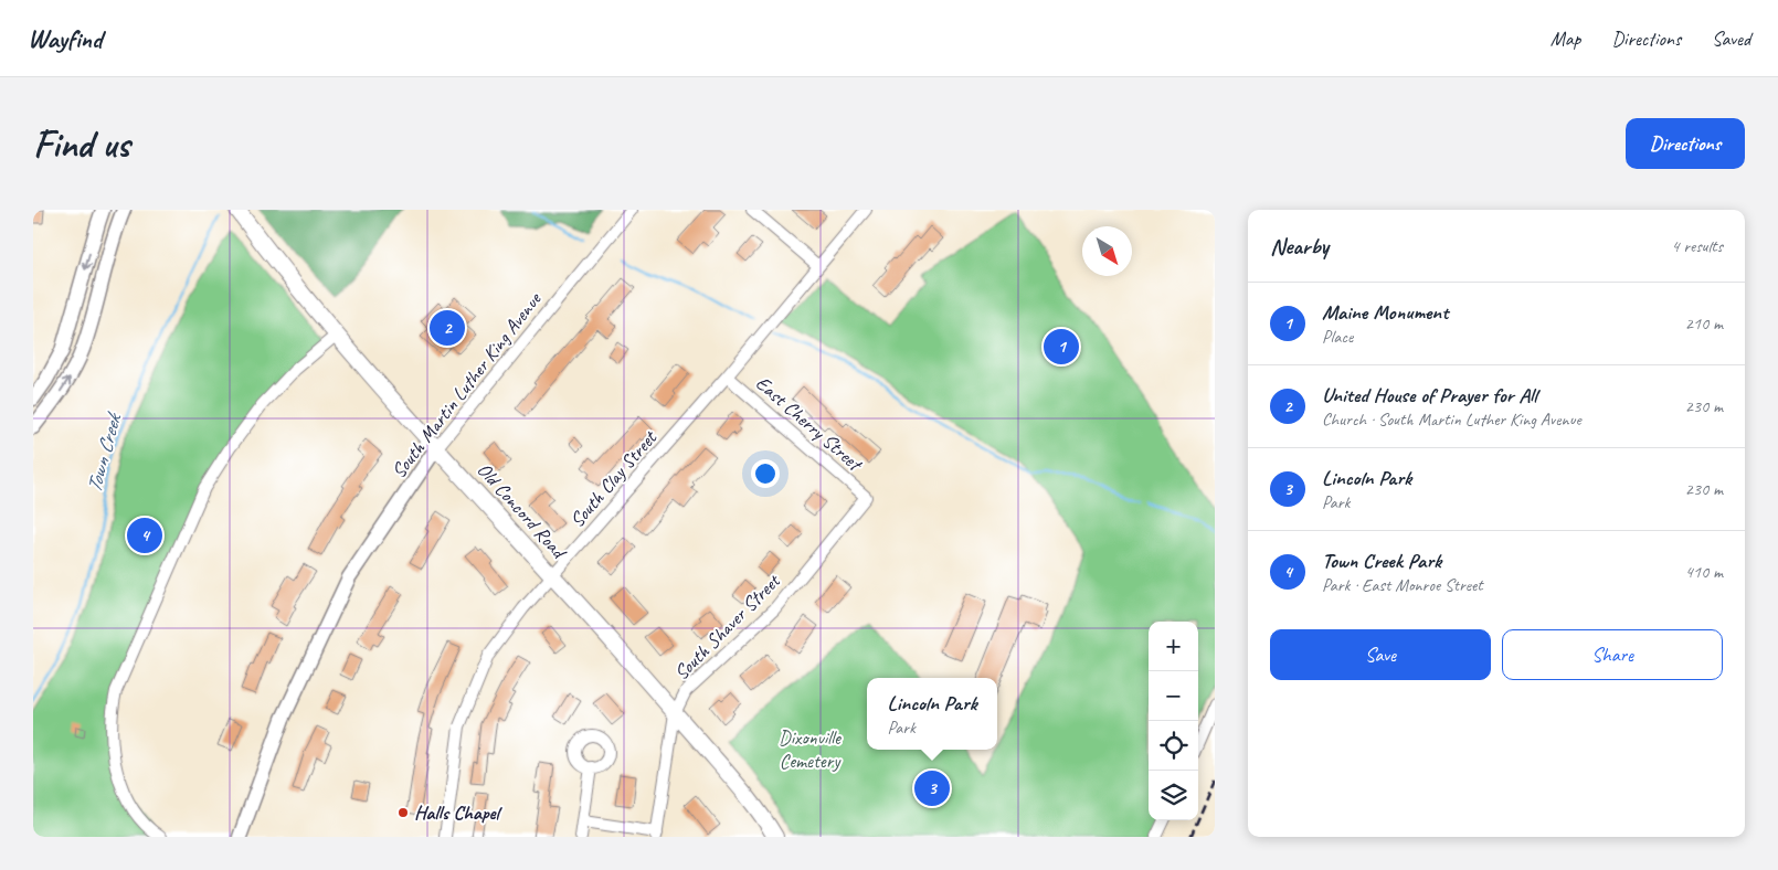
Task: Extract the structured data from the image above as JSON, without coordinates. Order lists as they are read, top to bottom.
{
  "streets": {
    "main road": ["Old Concord Road"],
    "street": [
      "South Martin Luther King Avenue",
      "East Cherry Street",
      "South Clay Street",
      "South Shaver Street"
    ]
  },
  "crossings": [
    ["South Martin Luther King Avenue", "Old Concord Road"],
    ["East Cherry Street", "South Clay Street"],
    ["East Cherry Street", "South Shaver Street"],
    ["South Clay Street", "Old Concord Road"],
    ["Old Concord Road", "South Shaver Street"]
  ],
  "water": ["Town Creek"],
  "parks": ["Dixonville Cemetery"],
  "places": ["Halls Chapel"],
  "north": "bottom right",
  "page": {
    "header": "Wayfind",
    "nav": ["Map", "Directions", "Saved"],
    "buttons": [
      "Directions",
      ["Save", "Share"]
    ],
    "title": "Find us",
    "heading": ["Nearby", "4 results"],
    "list": [
      {
        "mark": "1",
        "name": "Maine Monument",
        "note": "Place",
        "value": "210 m"
      },
      {
        "mark": "2",
        "name": "United House of Prayer for All",
        "note": "Church · South Martin Luther King Avenue",
        "value": "230 m"
      },
      {
        "mark": "3",
        "name": "Lincoln Park",
        "note": "Park",
        "value": "230 m"
      },
      {
        "mark": "4",
        "name": "Town Creek Park",
        "note": "Park · East Monroe Street",
        "value": "410 m"
      }
    ],
    "pins": [
      "2",
      "1",
      "4",
      "3"
    ],
    "map_buttons": ["+", "−"],
    "popup": ["Lincoln Park", "Park"]
  }
}
